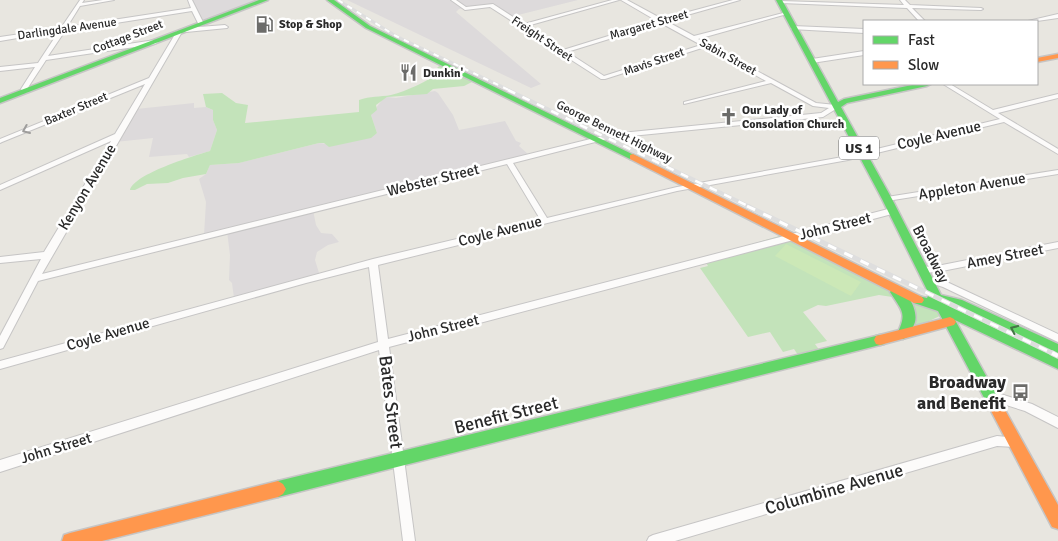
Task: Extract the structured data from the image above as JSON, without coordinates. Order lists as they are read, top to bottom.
{
  "streets": {
    "main road": [
      "Cottage Street",
      "George Bennett Highway",
      "US 1",
      "Broadway",
      "Benefit Street"
    ],
    "street": [
      "Margaret Street",
      "Darlingdale Avenue",
      "Freight Street",
      "Sabin Street",
      "Mavis Street",
      "Baxter Street",
      "Coyle Avenue",
      "Webster Street",
      "Appleton Avenue",
      "Kenyon Avenue",
      "John Street",
      "Amey Street",
      "Bates Street",
      "Columbine Avenue"
    ]
  },
  "crossings": [
    ["Margaret Street", "Freight Street"],
    ["Margaret Street", "Sabin Street"],
    ["Cottage Street", "Kenyon Avenue"],
    ["Freight Street", "Mavis Street"],
    ["Sabin Street", "Mavis Street"],
    ["Sabin Street", "Webster Street"],
    ["Sabin Street", "Broadway"],
    ["Baxter Street", "Kenyon Avenue"],
    ["George Bennett Highway", "Coyle Avenue"],
    ["George Bennett Highway", "Webster Street"],
    ["George Bennett Highway", "John Street"],
    ["George Bennett Highway", "Broadway"],
    ["Coyle Avenue", "Broadway"],
    ["Coyle Avenue", "Bates Street"],
    ["Webster Street", "Kenyon Avenue"],
    ["Webster Street", "Broadway"],
    ["Appleton Avenue", "Broadway"],
    ["John Street", "Broadway"],
    ["John Street", "Bates Street"],
    ["Broadway", "Amey Street"],
    ["Broadway", "Benefit Street"],
    ["Broadway", "Columbine Avenue"],
    ["Bates Street", "Benefit Street"]
  ],
  "places": {
    "fuel station": ["Stop & Shop"],
    "restaurant": ["Dunkin'"],
    "church": ["Our Lady of Consolation Church"],
    "bus stop": ["Broadway and Benefit"]
  },
  "legend": ["Fast", "Slow"]
}
